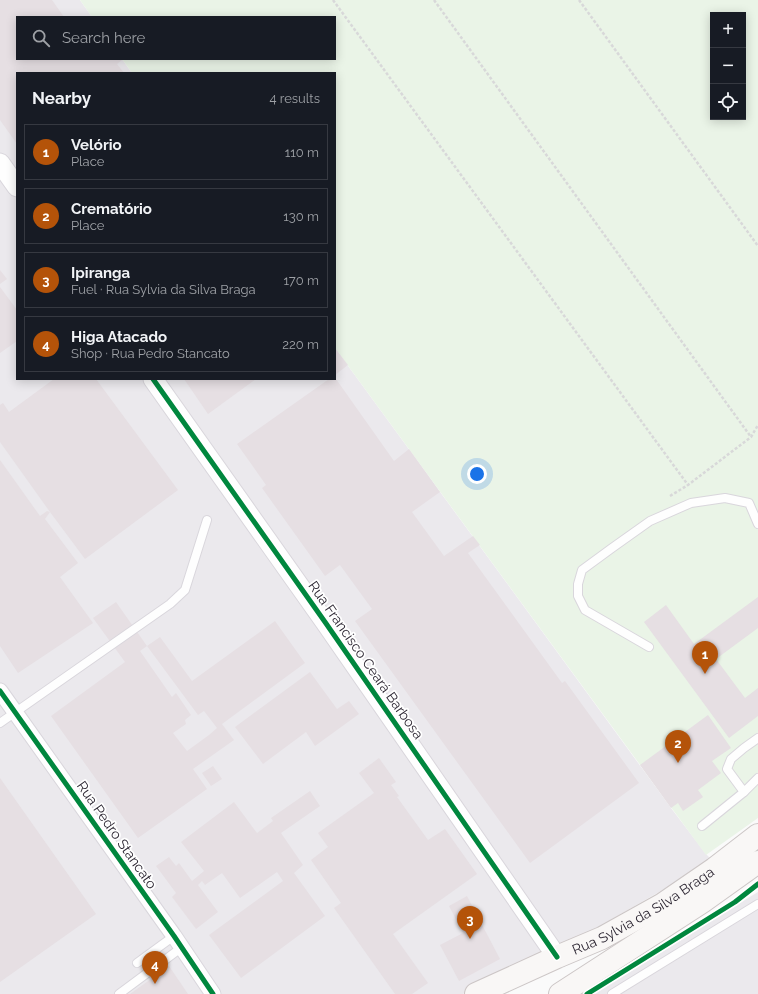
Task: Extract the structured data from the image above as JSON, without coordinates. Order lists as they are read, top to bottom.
{
  "streets": {
    "main road": ["Rua Sylvia da Silva Braga"],
    "street": ["Rua Francisco Ceará Barbosa", "Rua Pedro Stancato"]
  },
  "crossings": [
    ["Rua Francisco Ceará Barbosa", "Rua Sylvia da Silva Braga"]
  ],
  "page": {
    "map_buttons": ["+", "−"],
    "search": "Search here",
    "heading": ["Nearby", "4 results"],
    "list": [
      {
        "mark": "1",
        "name": "Velório",
        "note": "Place",
        "value": "110 m"
      },
      {
        "mark": "2",
        "name": "Crematório",
        "note": "Place",
        "value": "130 m"
      },
      {
        "mark": "3",
        "name": "Ipiranga",
        "note": "Fuel · Rua Sylvia da Silva Braga",
        "value": "170 m"
      },
      {
        "mark": "4",
        "name": "Higa Atacado",
        "note": "Shop · Rua Pedro Stancato",
        "value": "220 m"
      }
    ],
    "pins": [
      "1",
      "2",
      "3",
      "4"
    ]
  }
}
